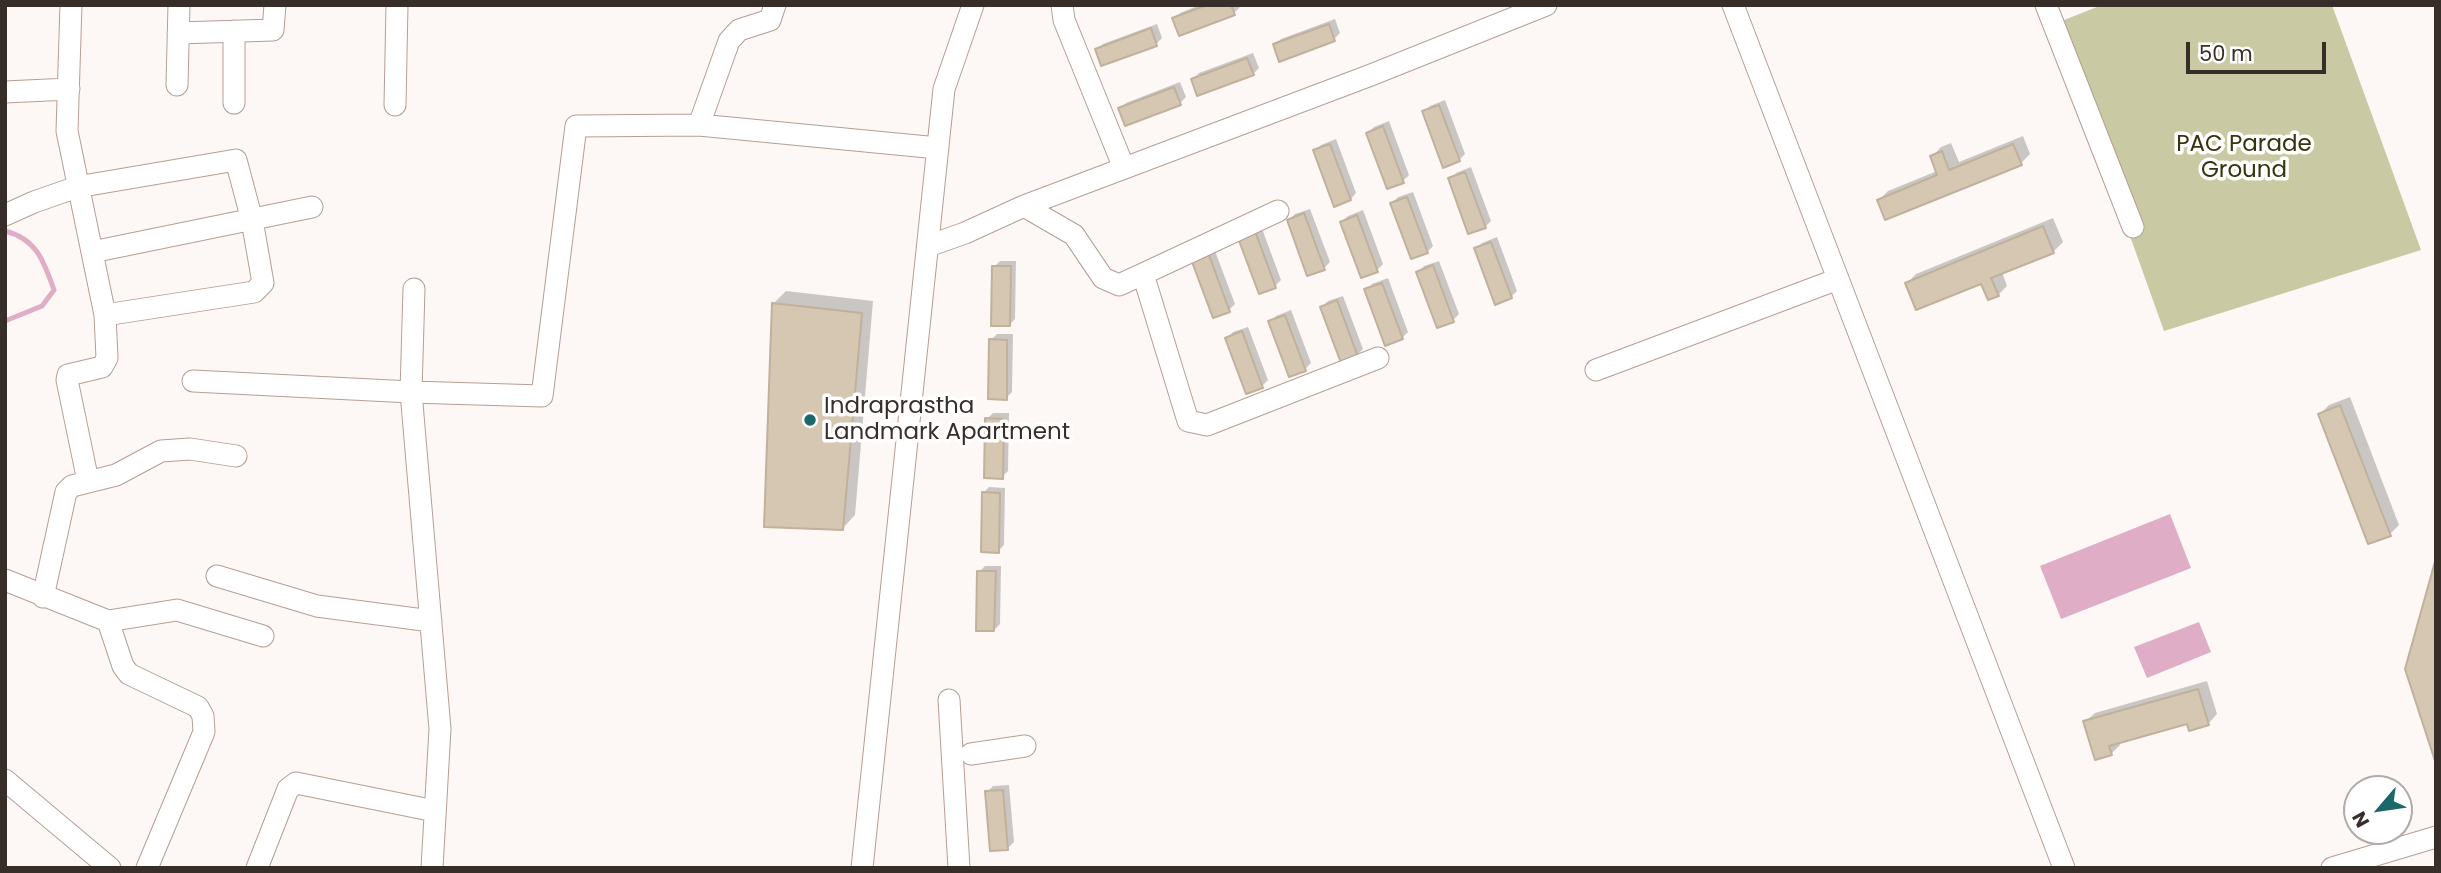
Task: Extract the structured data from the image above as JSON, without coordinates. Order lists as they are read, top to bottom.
{
  "parks": ["PAC Parade Ground"],
  "places": ["Indraprastha Landmark Apartment"],
  "scale_bar": "50 m",
  "north": "bottom left"
}
